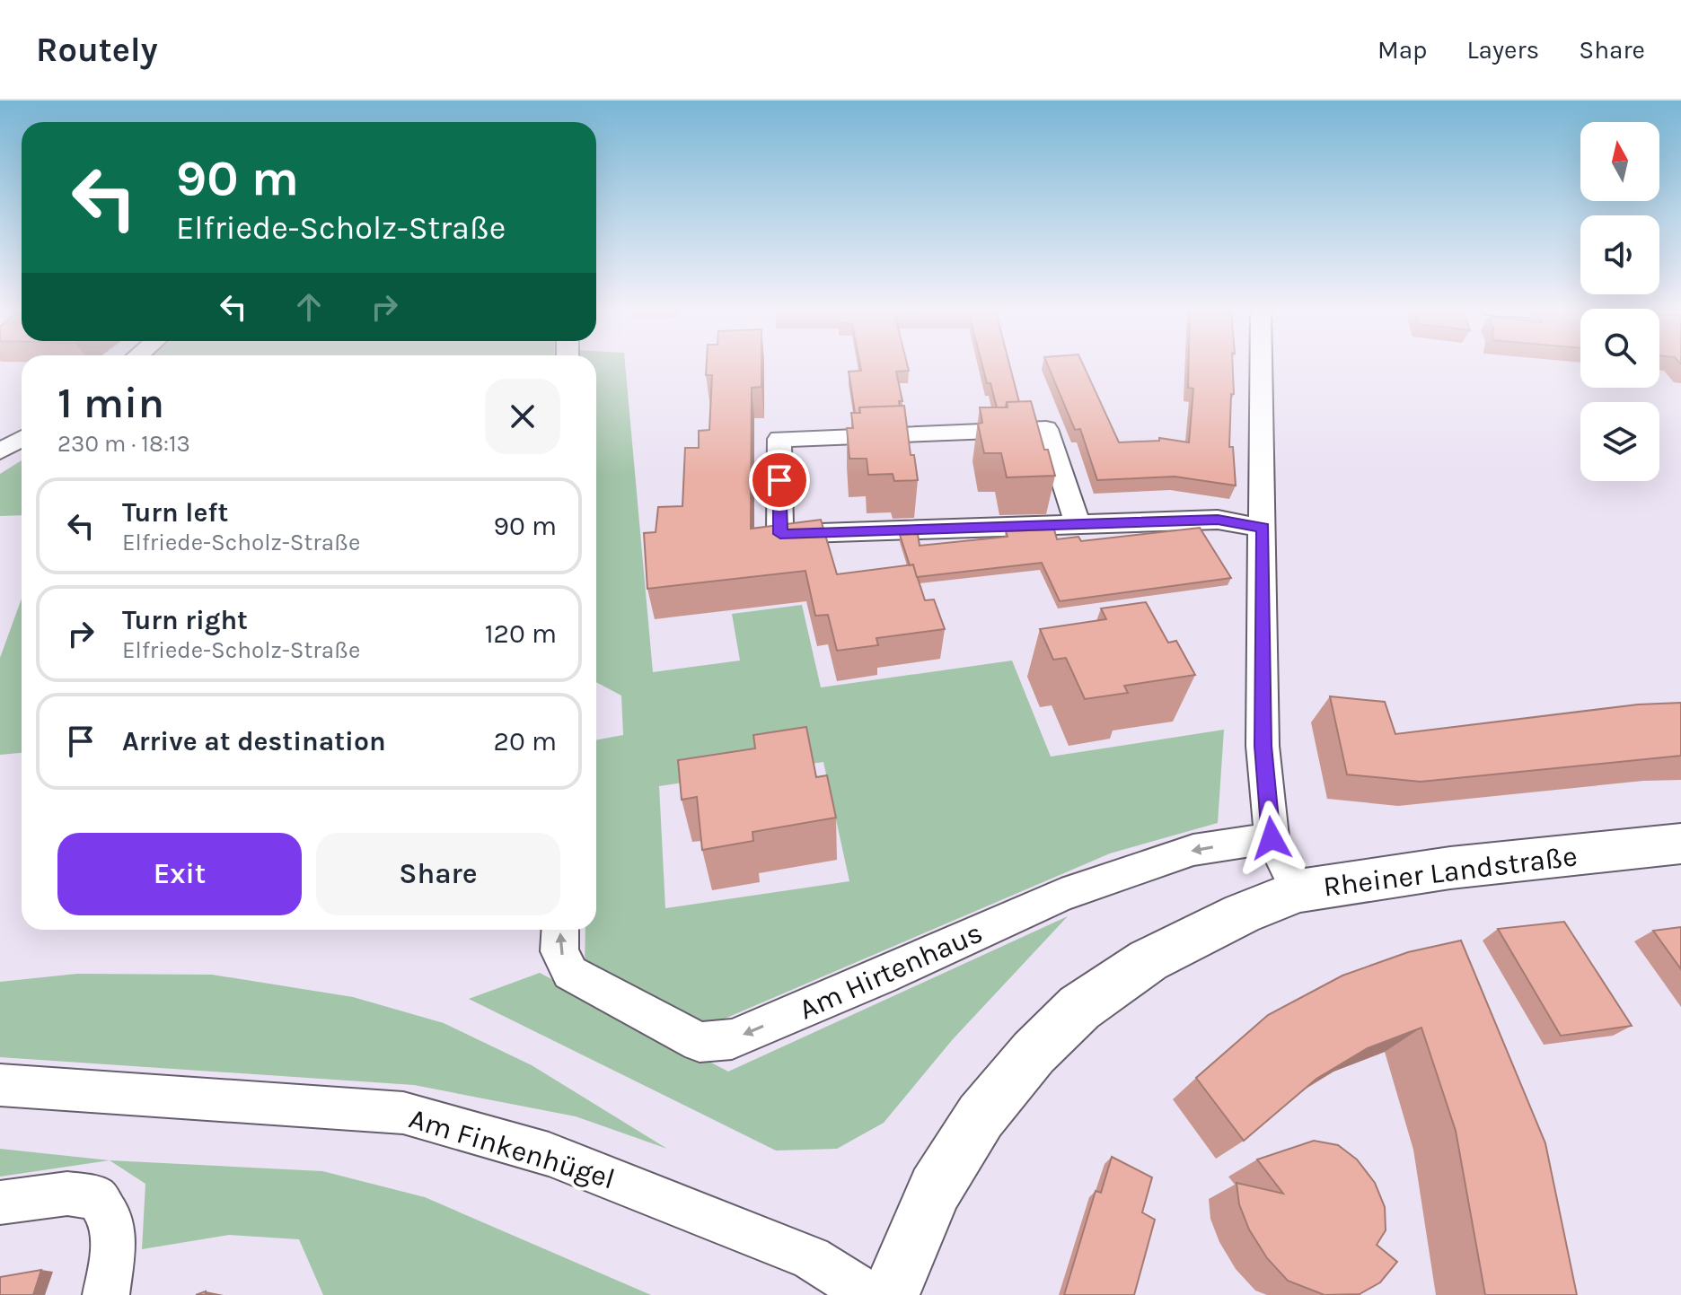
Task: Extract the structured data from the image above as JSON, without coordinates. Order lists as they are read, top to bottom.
{
  "streets": {
    "street": ["Rheiner Landstraße", "Am Hirtenhaus", "Am Finkenhügel"]
  },
  "one_way": ["Am Hirtenhaus"],
  "north": "top",
  "page": {
    "header": "Routely",
    "nav": ["Map", "Layers", "Share"],
    "turn": ["90 m", "Elfriede-Scholz-Straße"],
    "heading": ["1 min", "230 m · 18:13"],
    "list": [
      {
        "name": "Turn left",
        "note": "Elfriede-Scholz-Straße",
        "value": "90 m"
      },
      {
        "name": "Turn right",
        "note": "Elfriede-Scholz-Straße",
        "value": "120 m"
      },
      {
        "name": "Arrive at destination",
        "value": "20 m"
      }
    ],
    "buttons": ["Exit", "Share"]
  }
}
